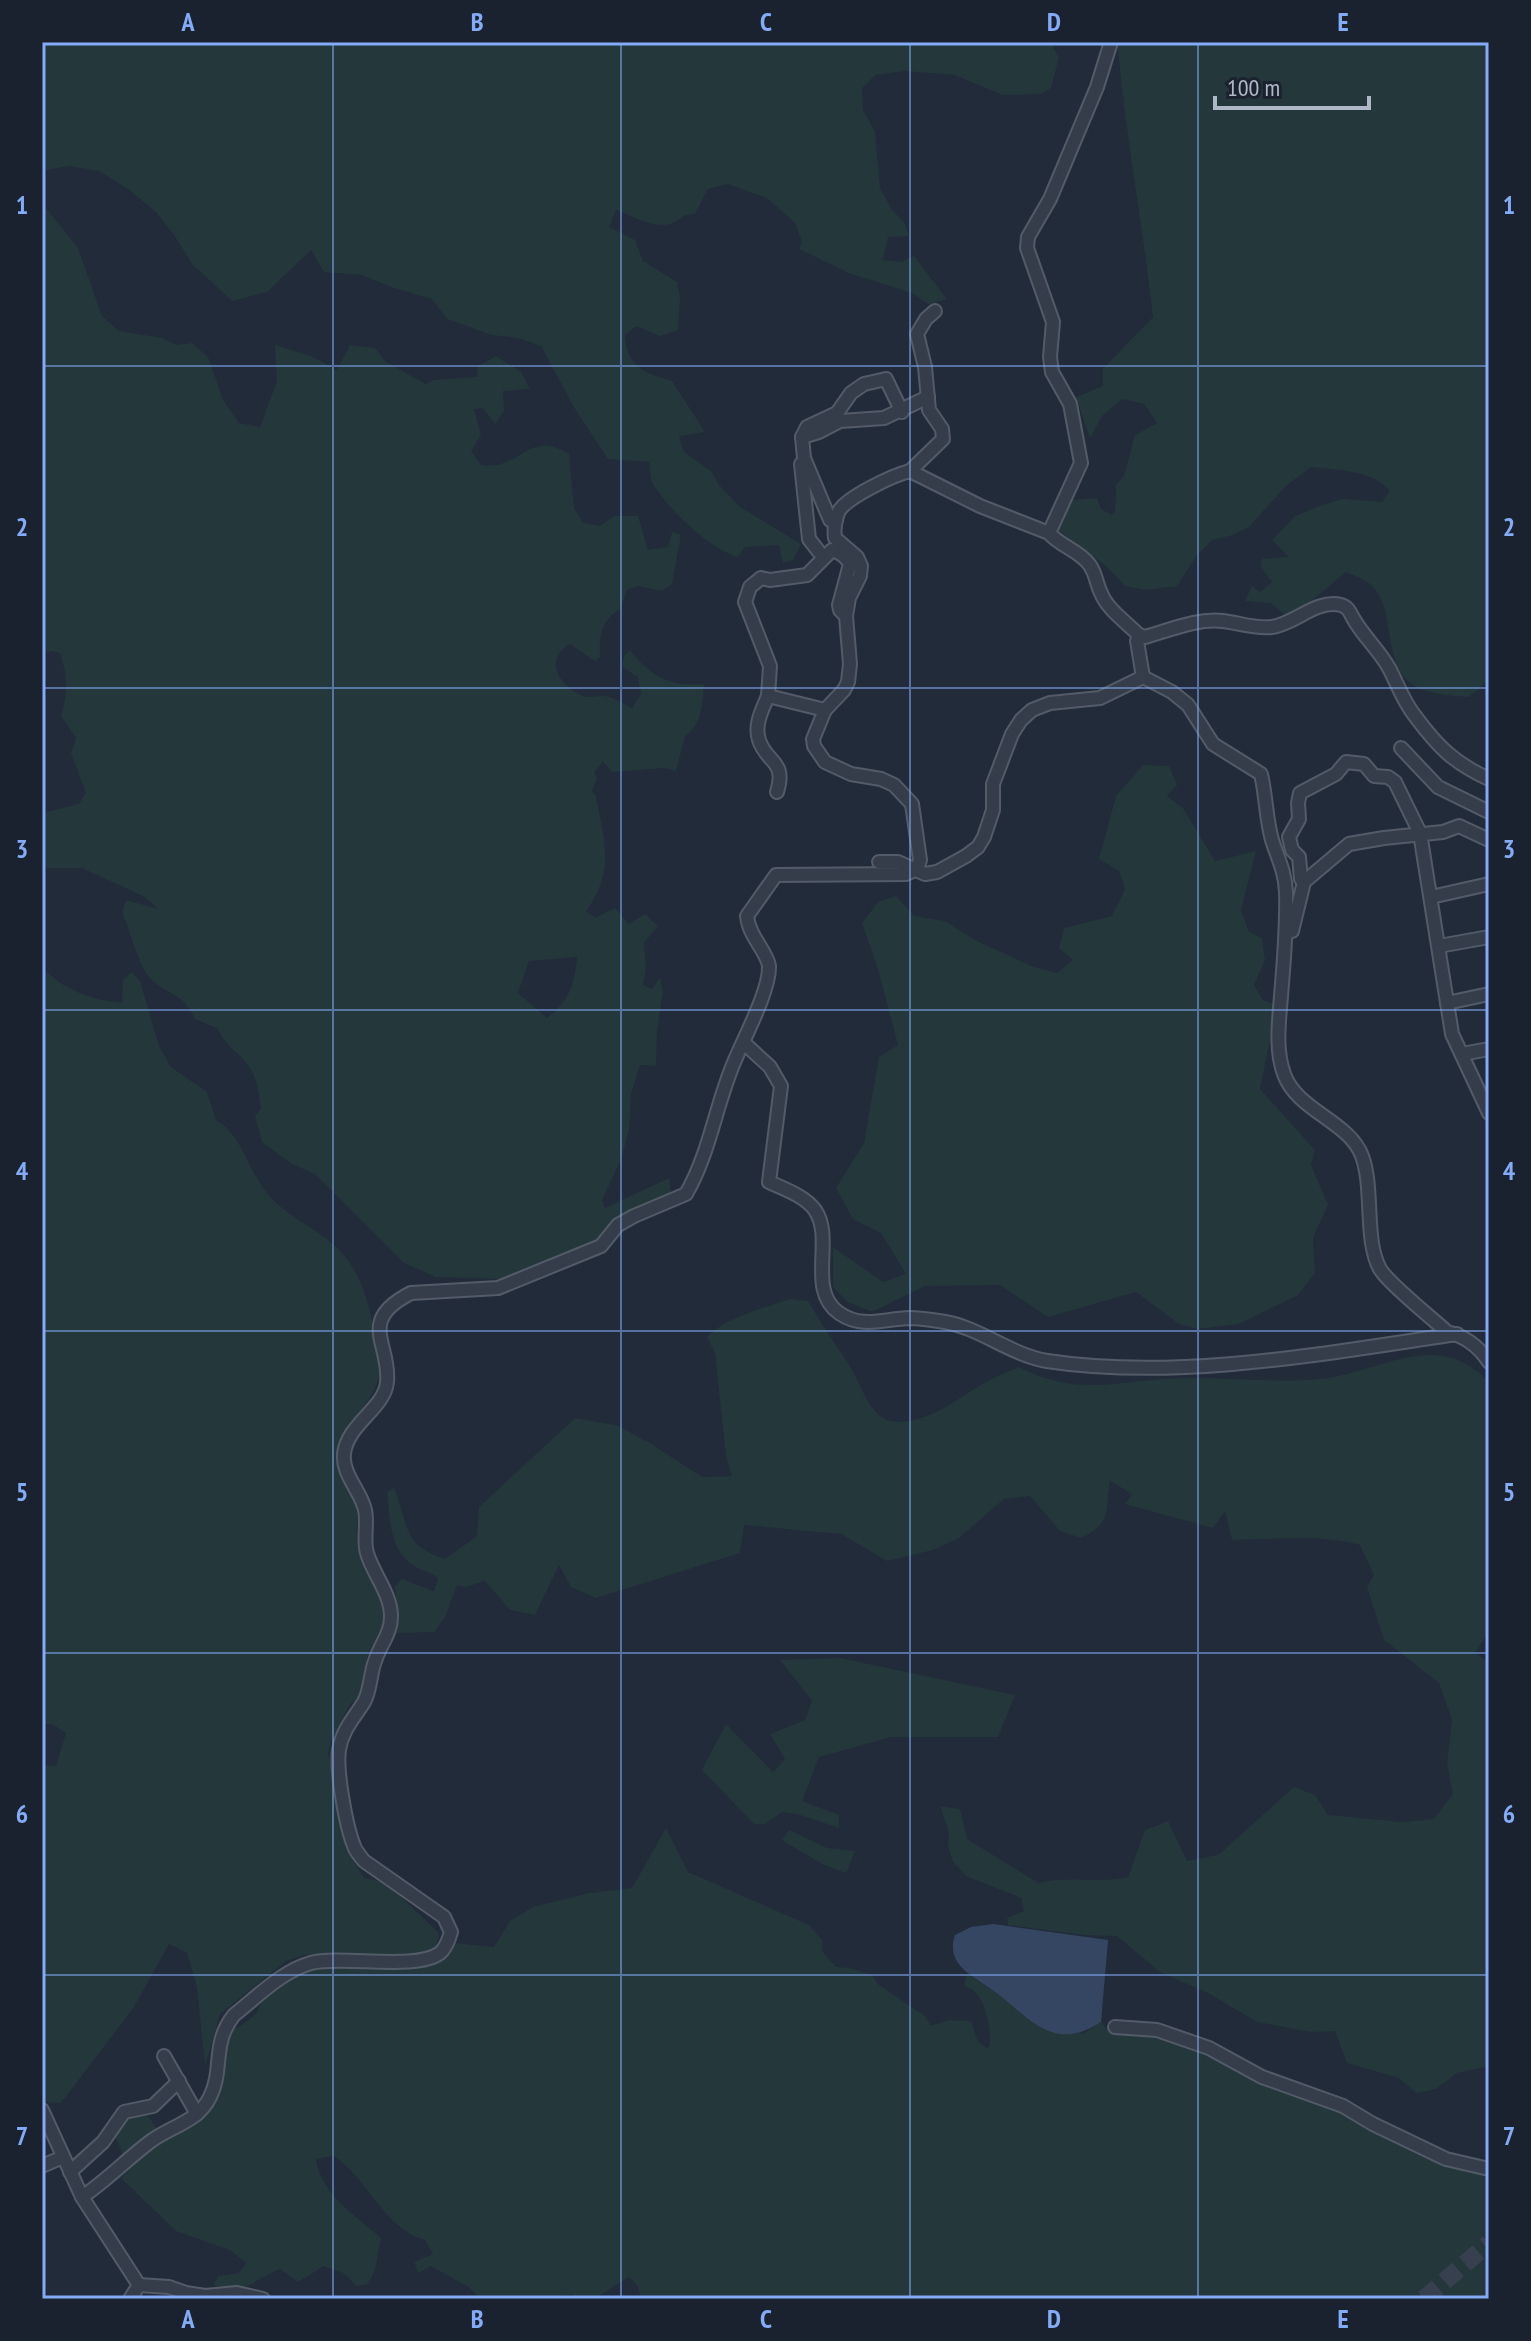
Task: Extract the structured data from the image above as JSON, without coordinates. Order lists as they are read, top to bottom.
{
  "scale_bar": "100 m",
  "grid": {
    "columns": [
      "A",
      "B",
      "C",
      "D",
      "E"
    ],
    "rows": [
      "1",
      "2",
      "3",
      "4",
      "5",
      "6",
      "7"
    ]
  }
}
